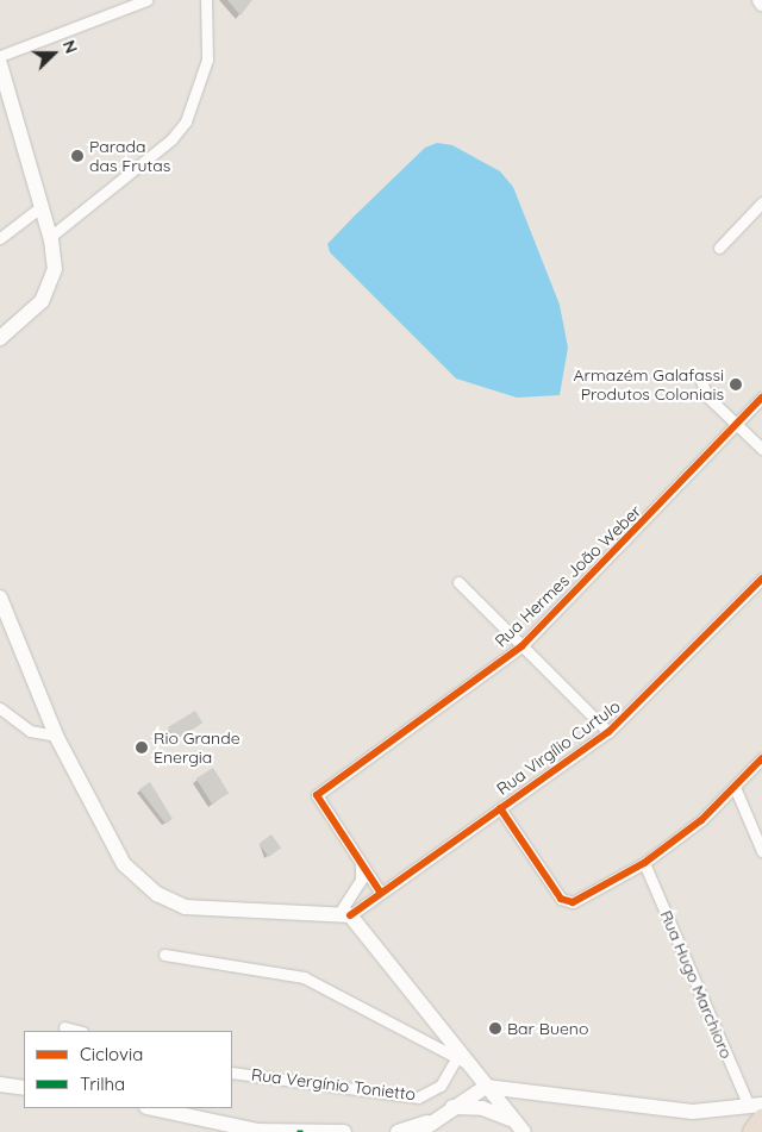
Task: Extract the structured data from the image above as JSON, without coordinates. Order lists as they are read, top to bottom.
{
  "streets": {
    "street": [
      "Rua Hermes João Weber",
      "Rua Virgílio Curtulo",
      "Rua Hugo Marchioro",
      "Rua Vergínio Tonietto"
    ]
  },
  "places": [
    "Parada das Frutas",
    "Armazém Galafassi Produtos Coloniais",
    "Rio Grande Energia",
    "Bar Bueno"
  ],
  "legend": ["Ciclovia", "Trilha"],
  "north": "right"
}
